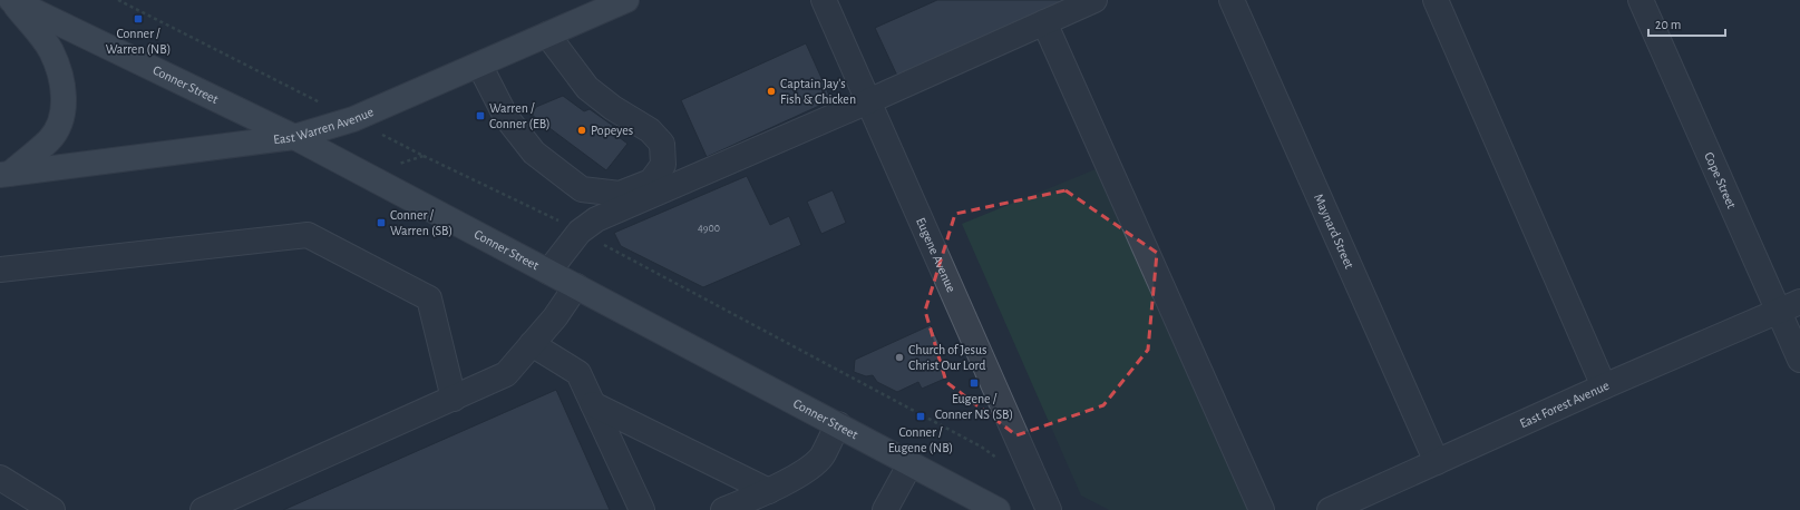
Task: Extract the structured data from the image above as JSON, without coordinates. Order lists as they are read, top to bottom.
{
  "streets": {
    "main road": ["Conner Street", "East Warren Avenue"],
    "street": [
      "Cope Street",
      "Maynard Street",
      "Eugene Avenue",
      "East Forest Avenue"
    ]
  },
  "crossings": [
    ["Conner Street", "East Warren Avenue"],
    ["Cope Street", "East Forest Avenue"],
    ["Maynard Street", "East Forest Avenue"]
  ],
  "places": {
    "transit": [
      "Conner / Warren (NB)",
      "Warren / Conner (EB)",
      "Conner / Warren (SB)",
      "Eugene / Conner NS (SB)",
      "Conner / Eugene (NB)"
    ],
    "other": ["Captain Jay's Fish & Chicken", "Popeyes", "Church of Jesus Christ Our Lord"]
  },
  "house_numbers": ["4900"],
  "scale_bar": "20 m"
}
